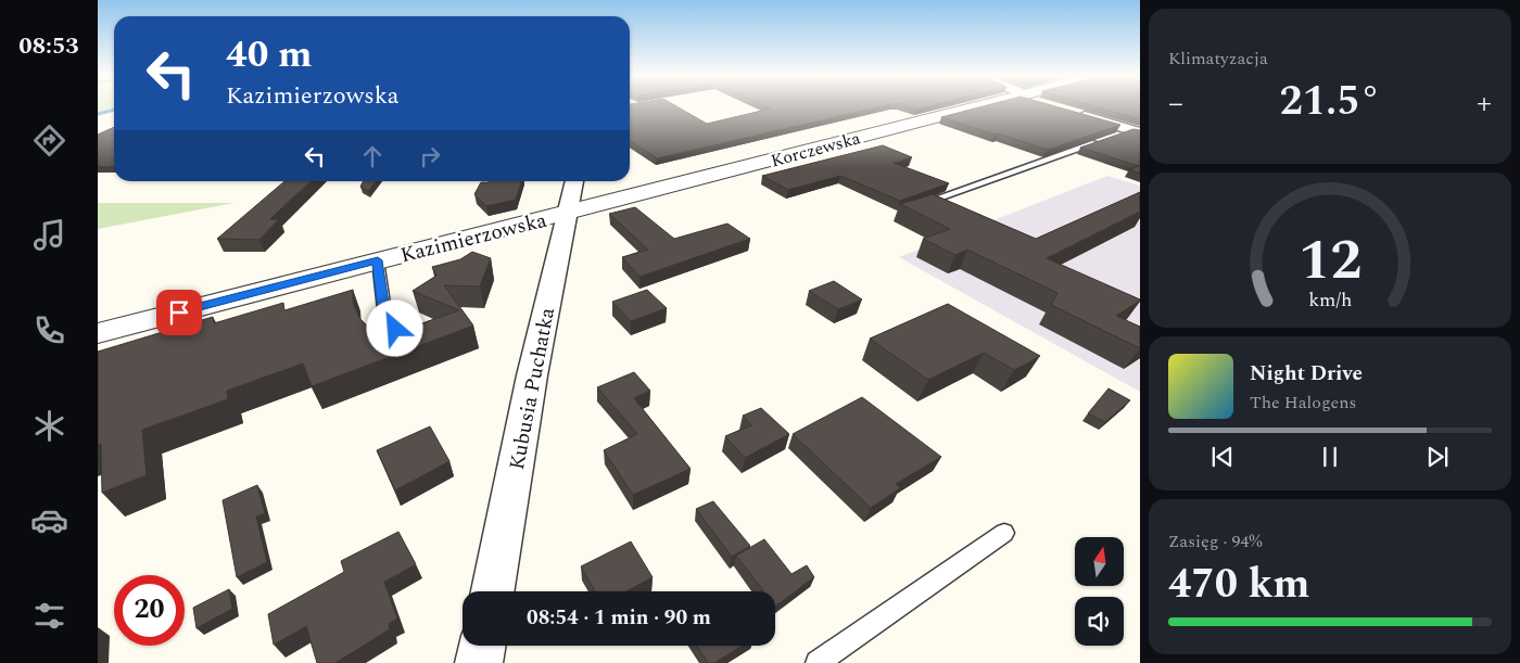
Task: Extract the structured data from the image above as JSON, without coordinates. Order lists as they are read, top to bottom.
{
  "streets": {
    "street": ["Korczewska", "Kazimierzowska", "Kubusia Puchatka"]
  },
  "crossings": [
    ["Korczewska", "Kazimierzowska"],
    ["Korczewska", "Kubusia Puchatka"],
    ["Kazimierzowska", "Kubusia Puchatka"]
  ],
  "north": "top",
  "page": {
    "tabs": "08:53",
    "tile": [
      "Klimatyzacja",
      ["Zasięg · 94%", "470 km"]
    ],
    "turn": ["40 m", "Kazimierzowska"],
    "heat": ["−", "21.5°", "+"],
    "song": ["Night Drive", "The Halogens"],
    "limit": "20",
    "trip": "08:54 · 1 min · 90 m",
    "gauge": ["12", "km/h"]
  }
}
